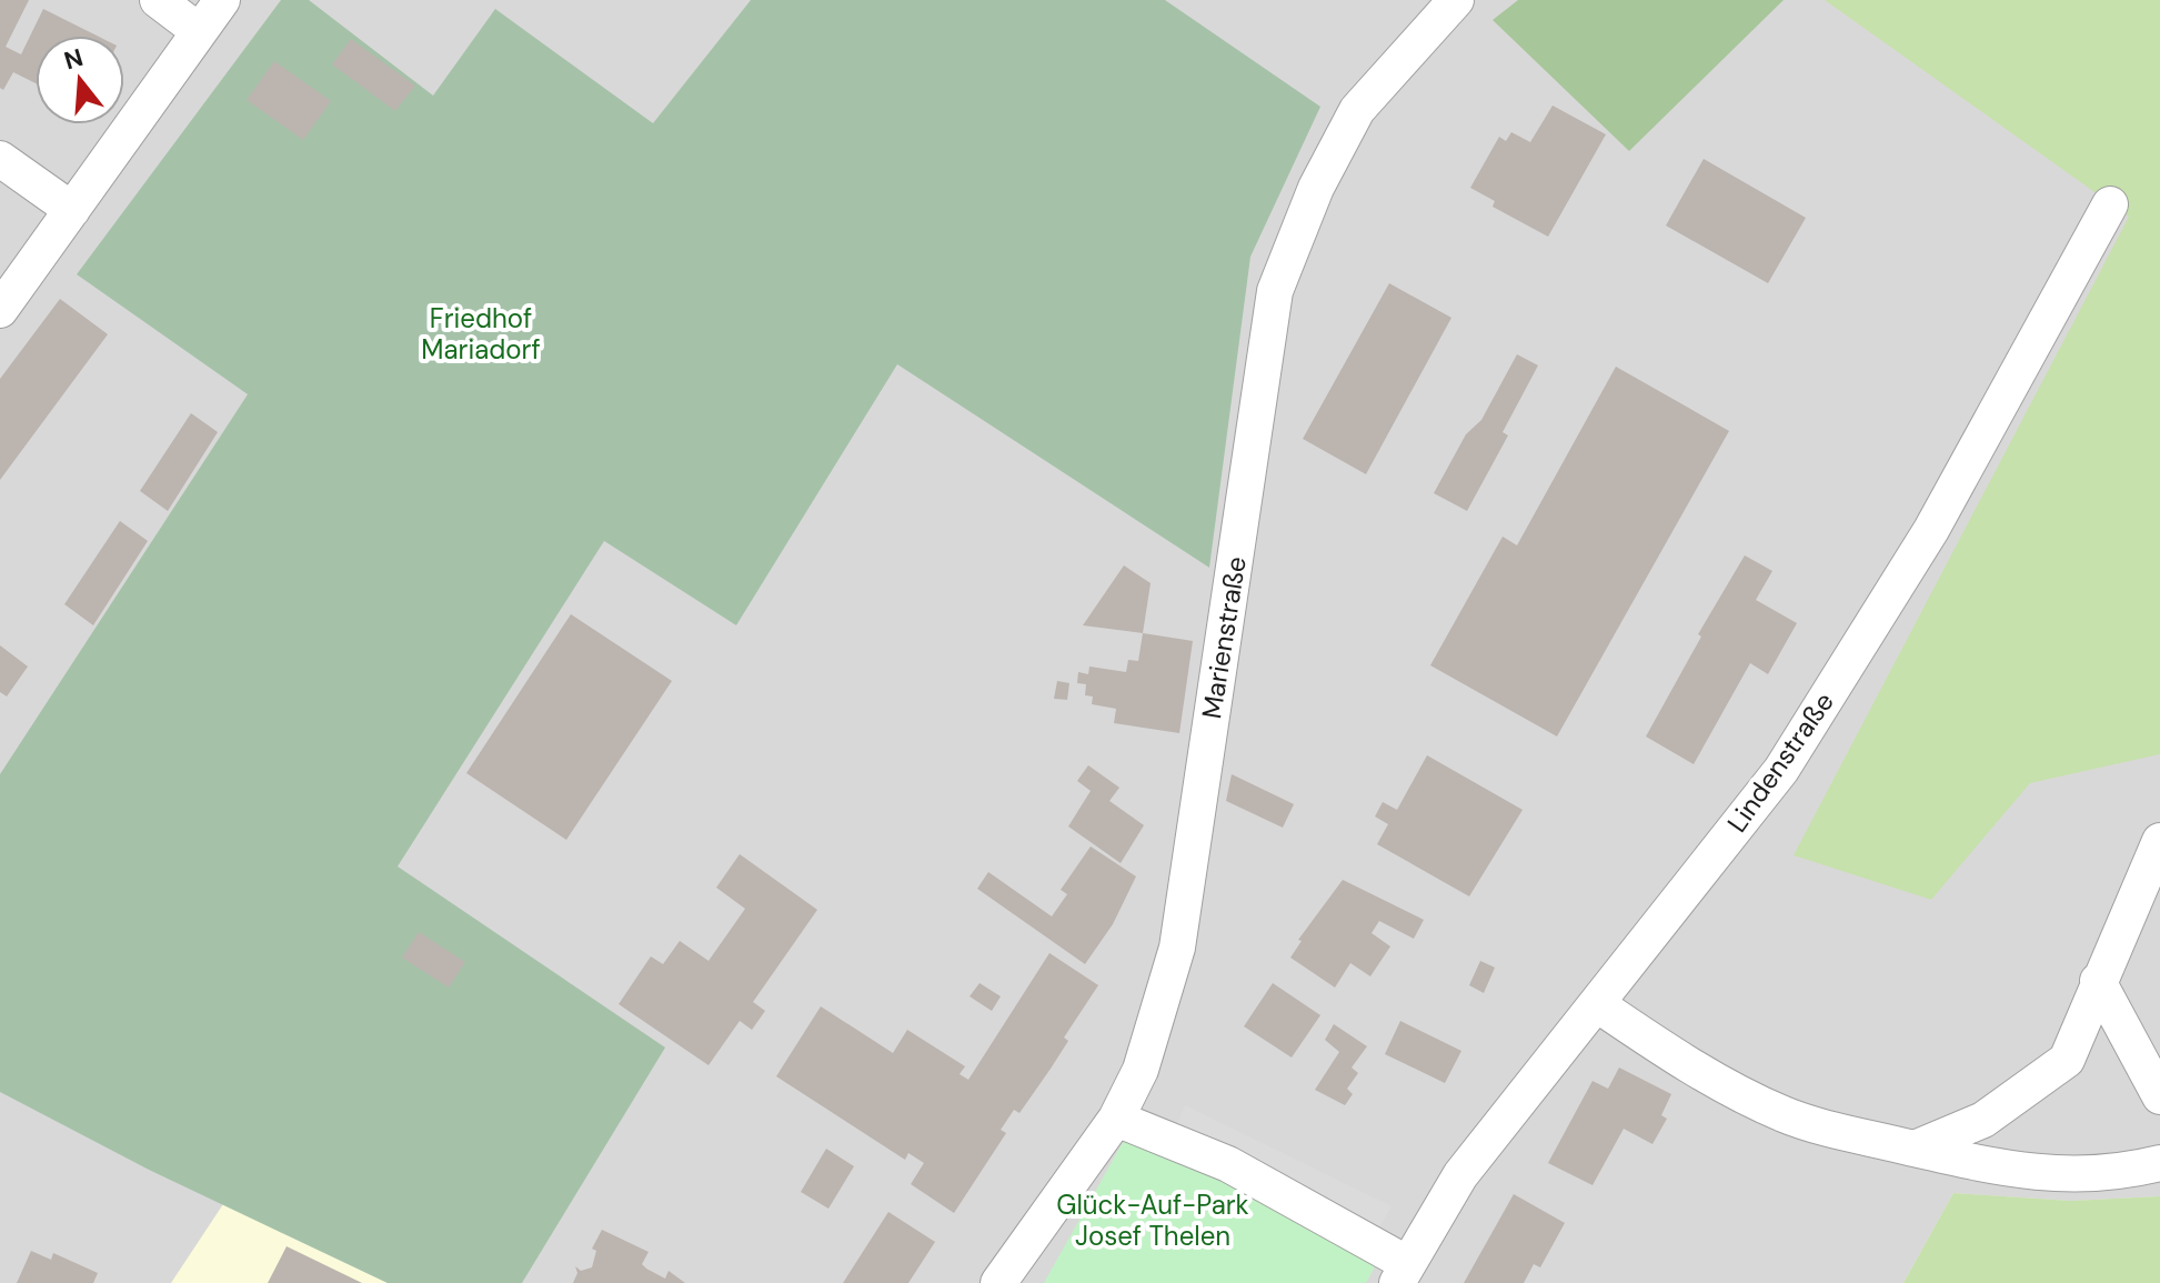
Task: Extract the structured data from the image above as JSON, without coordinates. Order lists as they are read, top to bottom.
{
  "streets": {
    "street": ["Marienstraße", "Lindenstraße"]
  },
  "parks": ["Friedhof Mariadorf", "Glück-Auf-Park Josef Thelen"],
  "north": "top"
}
